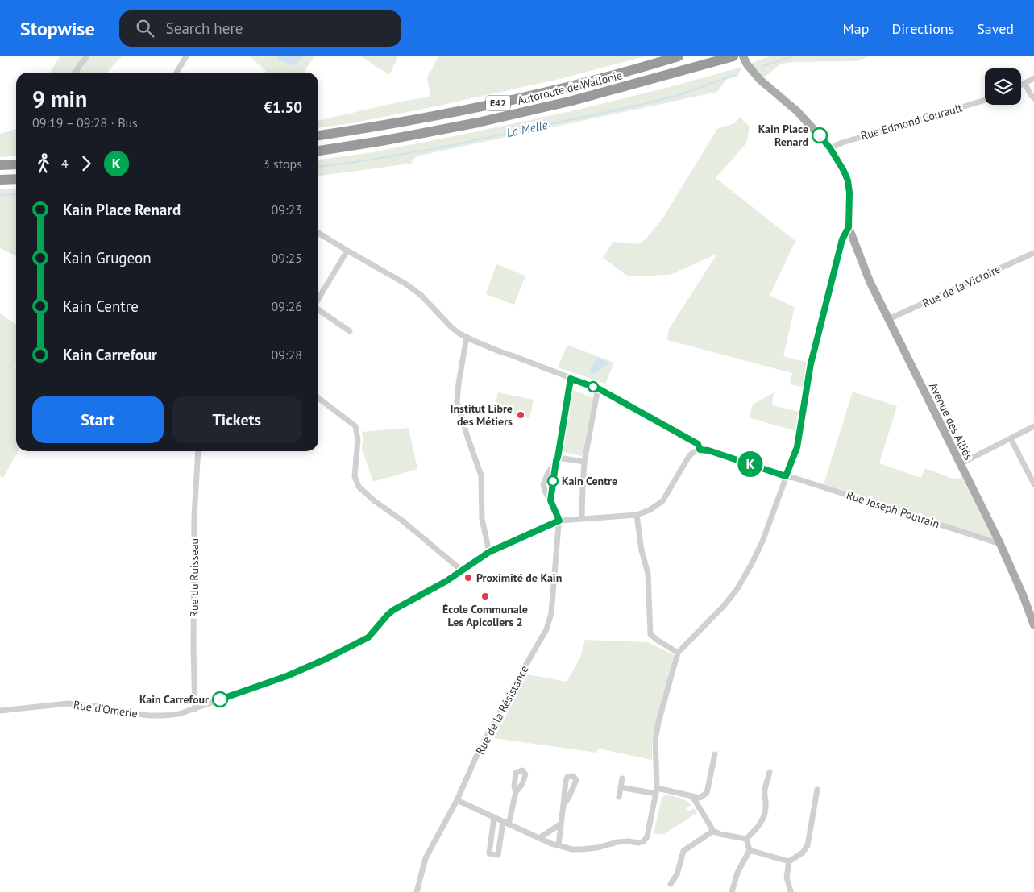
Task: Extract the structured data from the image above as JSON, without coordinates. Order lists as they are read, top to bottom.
{
  "streets": {
    "highway": ["Autoroute de Wallonie", "E42"],
    "main road": ["Avenue des Alliés"],
    "street": [
      "Rue Edmond Courault",
      "Rue de la Victoire",
      "Rue Joseph Poutrain",
      "Rue du Ruisseau",
      "Rue d'Omerie",
      "Rue de la Résistance"
    ]
  },
  "crossings": [
    ["Rue de la Victoire", "Avenue des Alliés"],
    ["Avenue des Alliés", "Rue Joseph Poutrain"],
    ["Rue du Ruisseau", "Rue d'Omerie"],
    ["Rue d'Omerie", "Rue de la Résistance"]
  ],
  "water": ["La Melle"],
  "places": [
    "Kain Place Renard",
    "Institut Libre des Métiers",
    "Kain Centre",
    "Proximité de Kain",
    "École Communale Les Apicoliers 2",
    "Kain Carrefour"
  ],
  "lines": ["bus line K"],
  "page": {
    "header": "Stopwise",
    "search": "Search here",
    "nav": ["Map", "Directions", "Saved"],
    "on_map": "K",
    "heading": ["9 min", "09:19 – 09:28 · Bus", "€1.50"],
    "legs": ["4", "K", "3 stops"],
    "list": [
      {
        "name": "Kain Place Renard",
        "value": "09:23"
      },
      {
        "name": "Kain Grugeon",
        "value": "09:25"
      },
      {
        "name": "Kain Centre",
        "value": "09:26"
      },
      {
        "name": "Kain Carrefour",
        "value": "09:28"
      }
    ],
    "buttons": ["Start", "Tickets"]
  }
}
